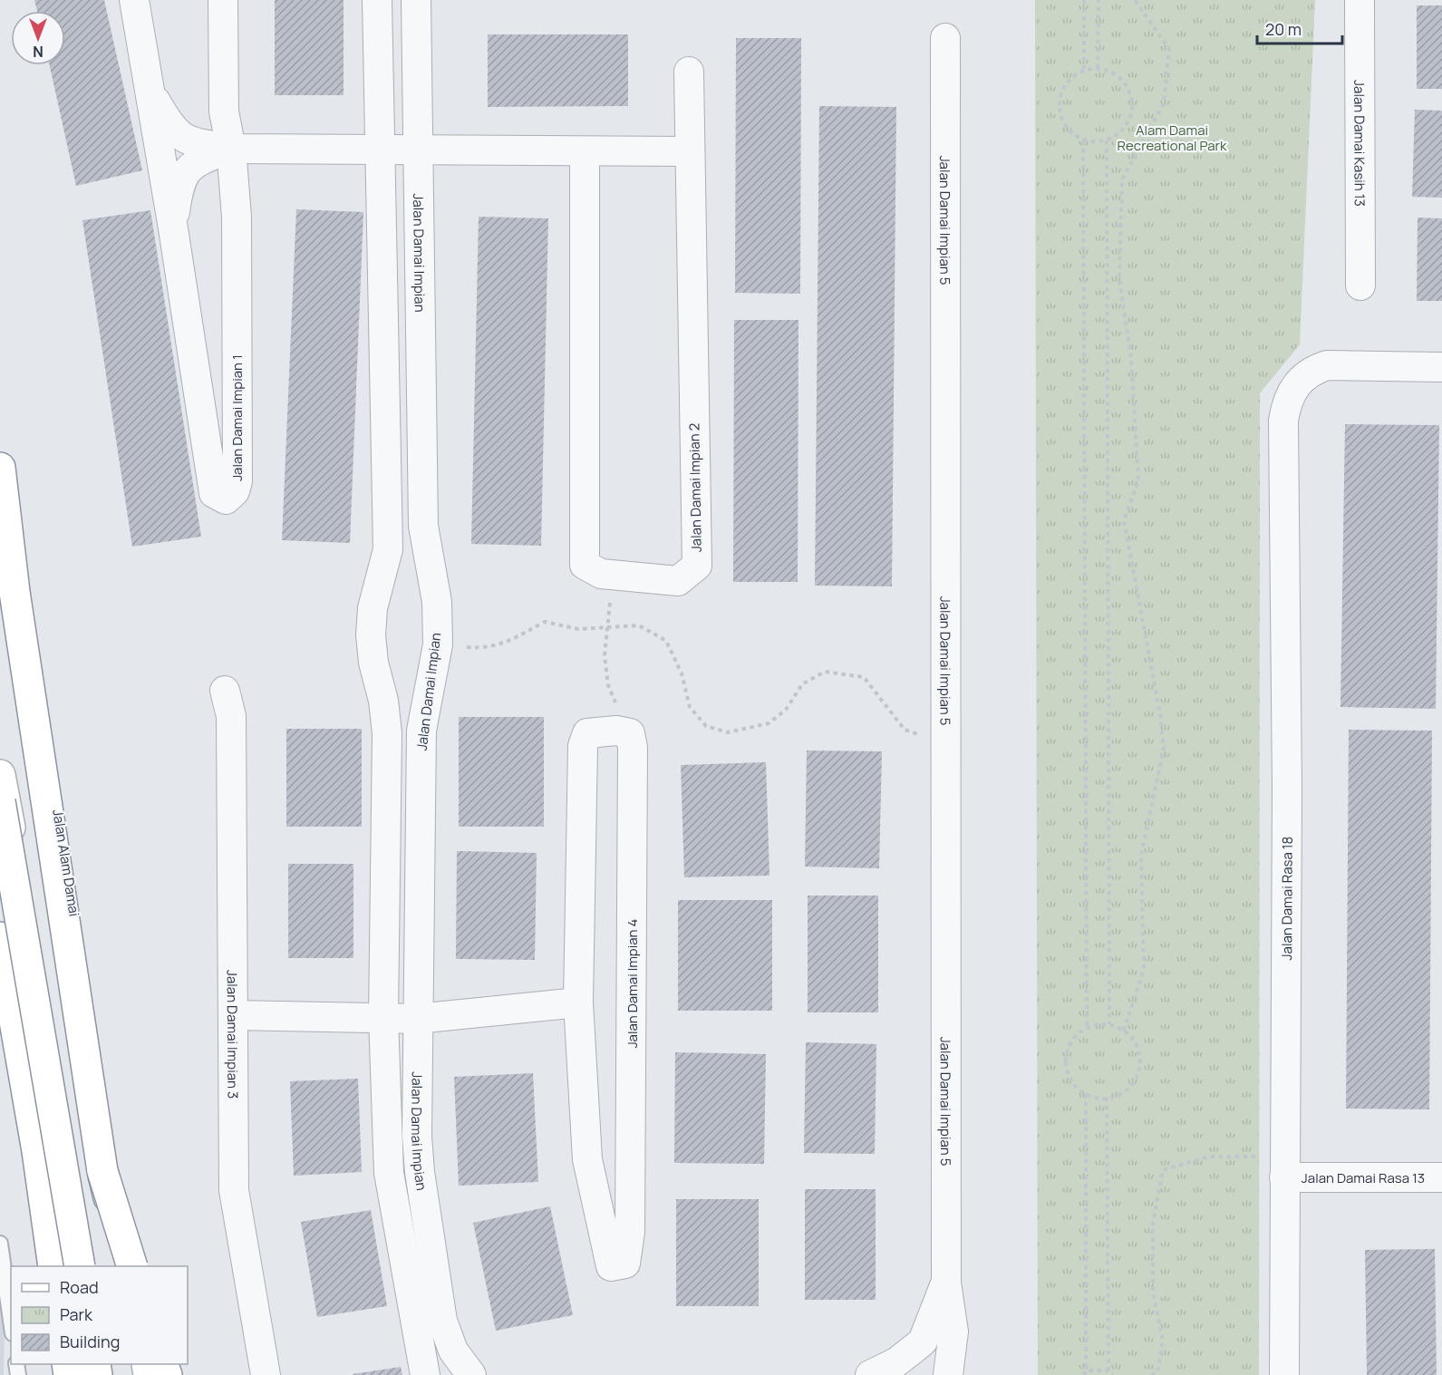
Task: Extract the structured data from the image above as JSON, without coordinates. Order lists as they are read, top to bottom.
{
  "streets": {
    "main road": ["Jalan Alam Damai"],
    "street": [
      "Jalan Damai Kasih 13",
      "Jalan Damai Impian 5",
      "Jalan Damai Impian",
      "Jalan Damai Impian 1",
      "Jalan Damai Impian 2",
      "Jalan Damai Rasa 18",
      "Jalan Damai Impian 4",
      "Jalan Damai Impian 3",
      "Jalan Damai Rasa 13"
    ]
  },
  "crossings": [
    ["Jalan Damai Rasa 18", "Jalan Damai Rasa 13"]
  ],
  "parks": ["Alam Damai Recreational Park"],
  "legend": ["Road", "Park", "Building"],
  "scale_bar": "20 m",
  "north": "bottom"
}
